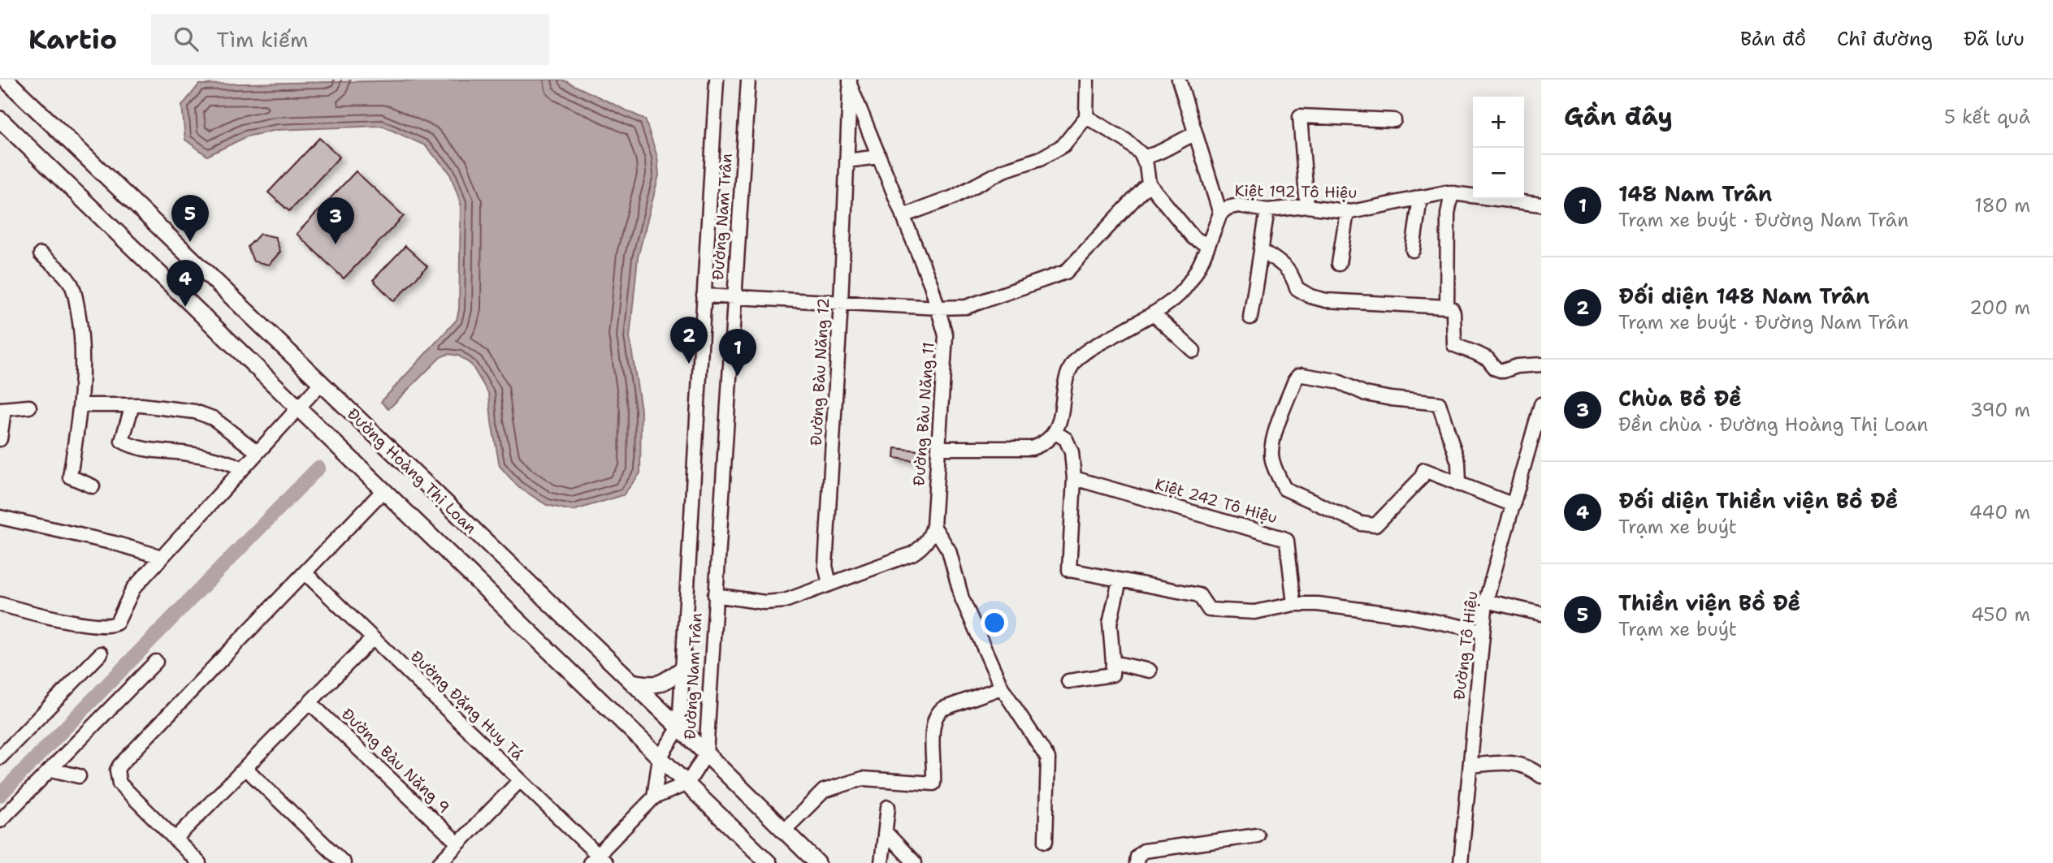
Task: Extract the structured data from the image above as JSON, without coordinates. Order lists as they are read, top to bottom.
{
  "streets": {
    "main road": ["Đường Hoàng Thị Loan"],
    "street": [
      "Kiệt 192 Tô Hiệu",
      "Đường Nam Trân",
      "Đường Bàu Năng 12",
      "Đường Bàu Năng 11",
      "Kiệt 242 Tô Hiệu",
      "Đường Tô Hiệu",
      "Đường Đặng Huy Tá",
      "Đường Bàu Năng 9"
    ]
  },
  "crossings": [
    ["Đường Nam Trân", "Đường Bàu Năng 11"],
    ["Đường Nam Trân", "Đường Hoàng Thị Loan"],
    ["Đường Bàu Năng 12", "Đường Bàu Năng 11"]
  ],
  "page": {
    "header": "Kartio",
    "search": "Tìm kiếm",
    "nav": ["Bản đồ", "Chỉ đường", "Đã lưu"],
    "heading": ["Gần đây", "5 kết quả"],
    "map_buttons": ["+", "−"],
    "list": [
      {
        "mark": "1",
        "name": "148 Nam Trân",
        "note": "Trạm xe buýt · Đường Nam Trân",
        "value": "180 m"
      },
      {
        "mark": "2",
        "name": "Đối diện 148 Nam Trân",
        "note": "Trạm xe buýt · Đường Nam Trân",
        "value": "200 m"
      },
      {
        "mark": "3",
        "name": "Chùa Bồ Đề",
        "note": "Đền chùa · Đường Hoàng Thị Loan",
        "value": "390 m"
      },
      {
        "mark": "4",
        "name": "Đối diện Thiền viện Bồ Đề",
        "note": "Trạm xe buýt",
        "value": "440 m"
      },
      {
        "mark": "5",
        "name": "Thiền viện Bồ Đề",
        "note": "Trạm xe buýt",
        "value": "450 m"
      }
    ],
    "pins": [
      "5",
      "3",
      "4",
      "2",
      "1"
    ]
  }
}
